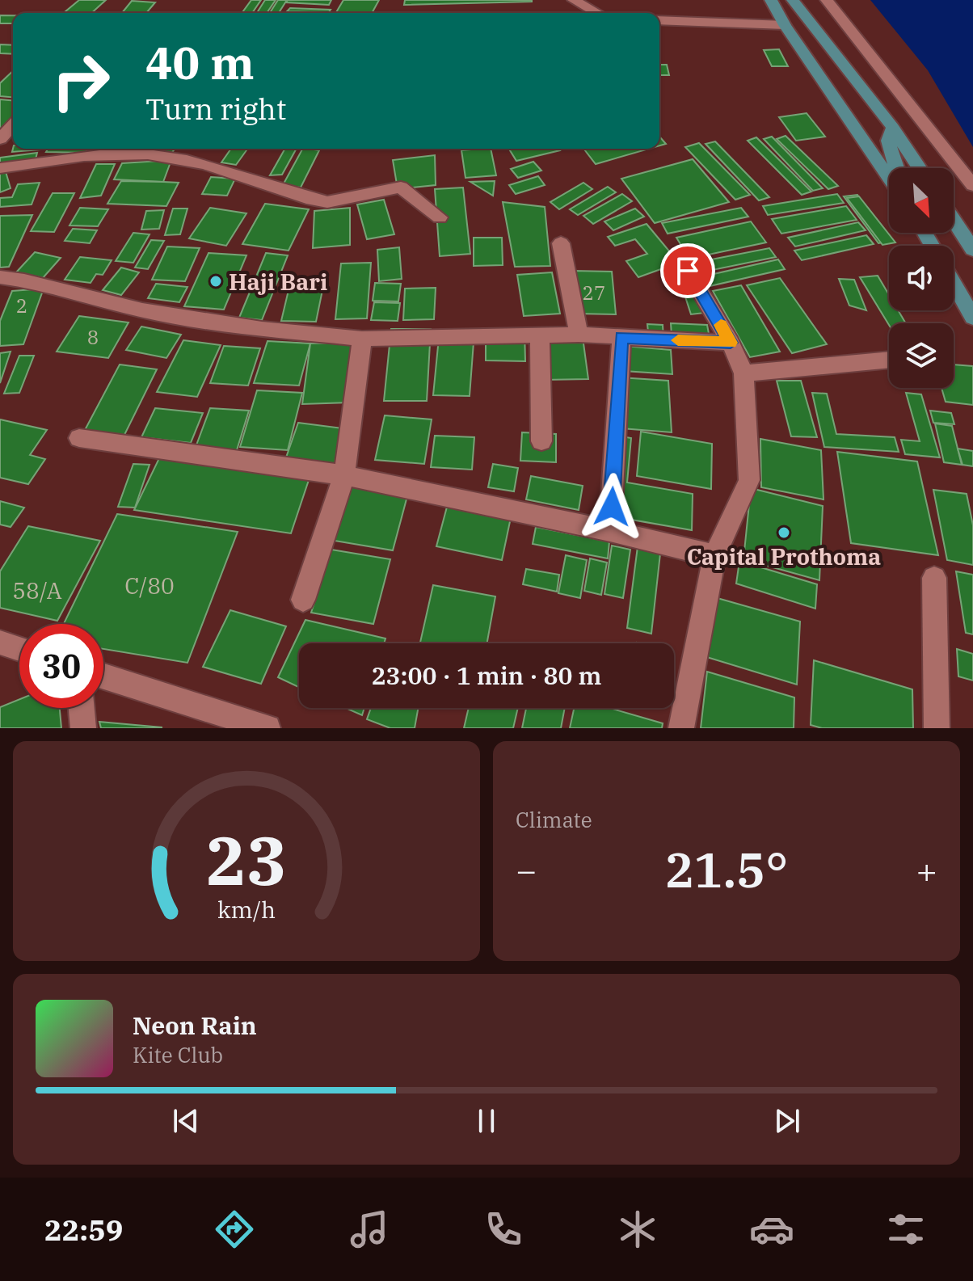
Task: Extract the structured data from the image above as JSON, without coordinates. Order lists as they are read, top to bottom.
{
  "places": ["Haji Bari", "Capital Prothoma"],
  "house_numbers": [
    "27",
    "2",
    "8",
    "C/80",
    "58/A"
  ],
  "north": "bottom right",
  "page": {
    "turn": ["40 m", "Turn right"],
    "limit": "30",
    "trip": "23:00 · 1 min · 80 m",
    "tile": "Climate",
    "heat": ["−", "21.5°", "+"],
    "song": ["Neon Rain", "Kite Club"],
    "tabs": "22:59",
    "gauge": ["23", "km/h"]
  }
}
